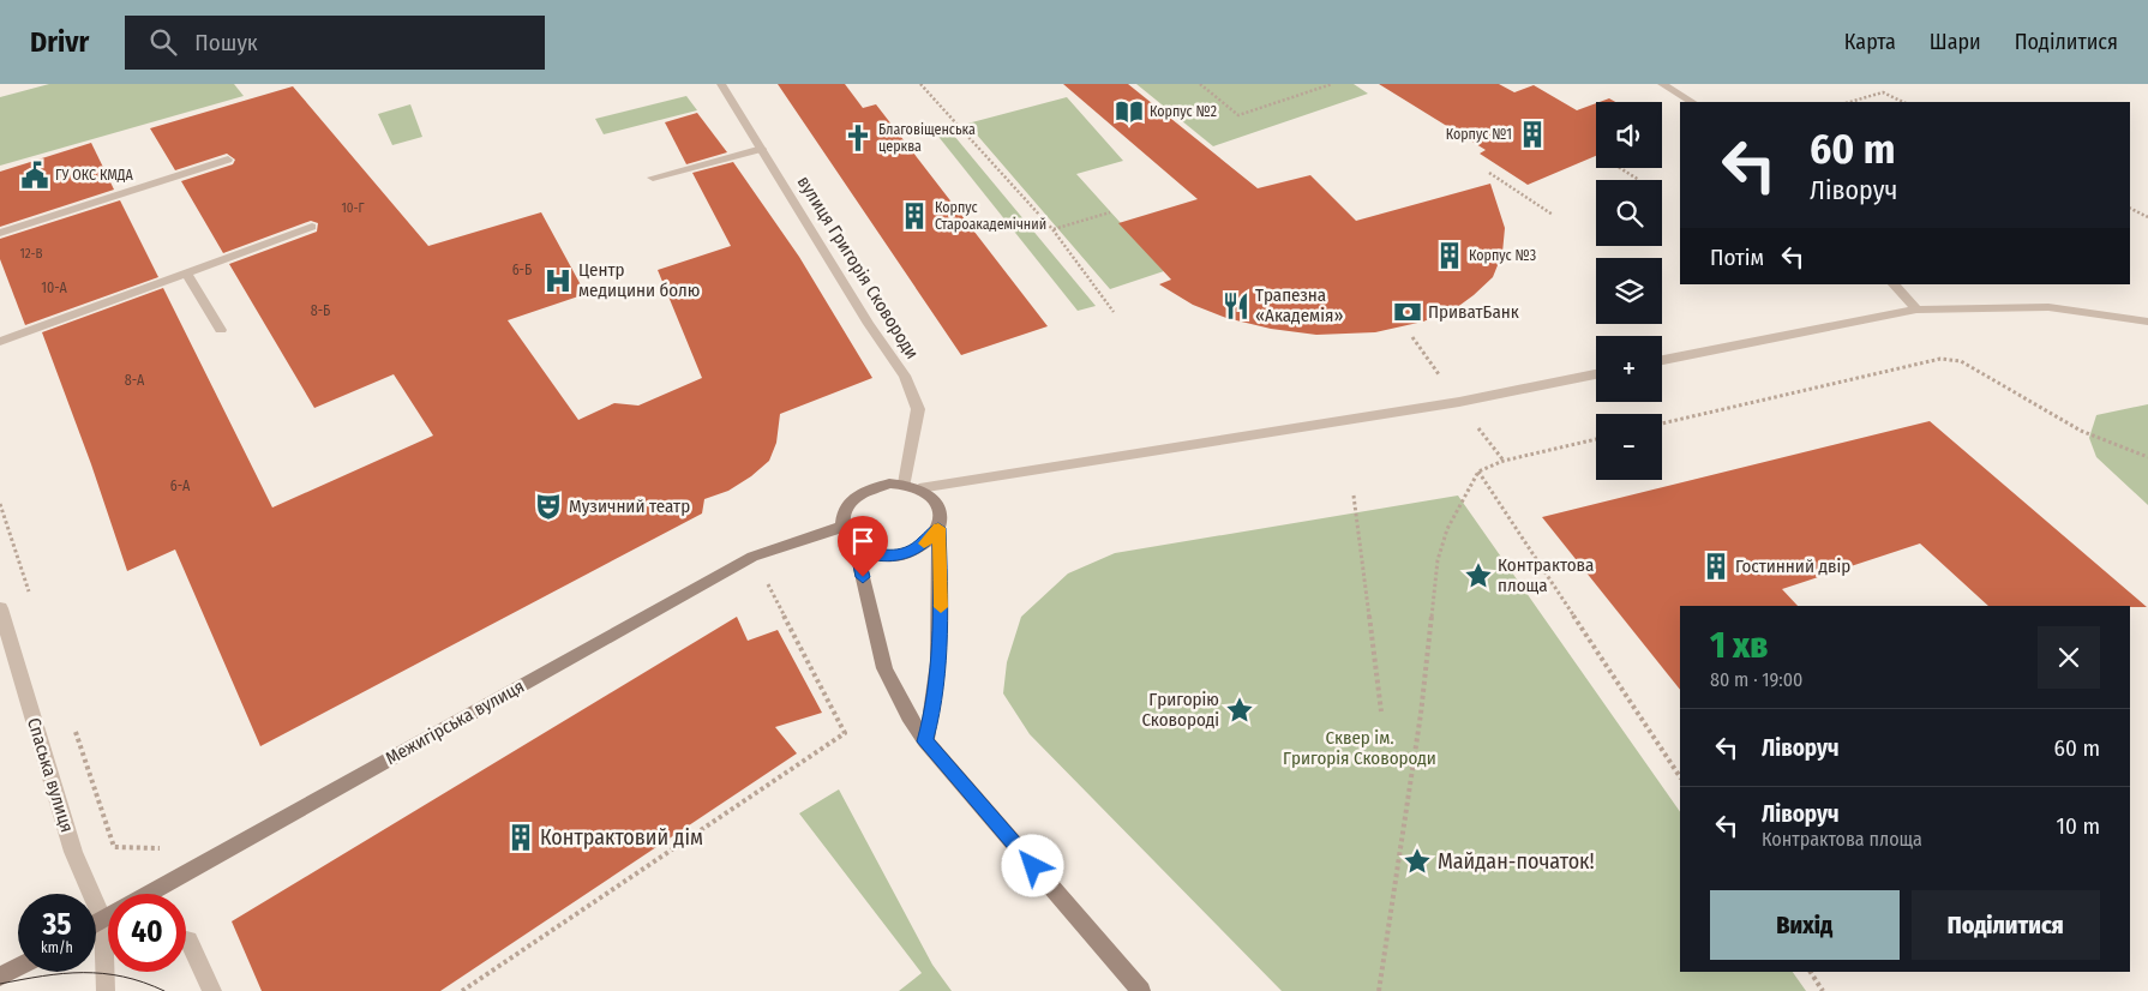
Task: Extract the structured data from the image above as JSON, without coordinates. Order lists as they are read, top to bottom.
{
  "streets": {
    "street": ["вулиця Григорія Сковороди", "Межигірська вулиця", "Спаська вулиця"]
  },
  "crossings": [
    ["вулиця Григорія Сковороди", "Межигірська вулиця"]
  ],
  "parks": ["Сквер ім. Григорія Сковороди"],
  "places": {
    "library": ["Корпус №2"],
    "building": [
      "Корпус №1",
      "Корпус Староакадемічний",
      "Корпус №3",
      "Гостинний двір",
      "Контрактовий дім"
    ],
    "church": ["Благовіщенська церква"],
    "public building": ["ГУ ОКС КМДА"],
    "hospital": ["Центр медицини болю"],
    "restaurant": ["Трапезна «Академія»"],
    "bank": ["ПриватБанк"],
    "theatre": ["Музичний театр"],
    "place": ["Контрактова площа", "Григорію Сковороді", "Майдан-початок!"]
  },
  "house_numbers": [
    "10-Г",
    "12-В",
    "6-Б",
    "10-А",
    "8-Б",
    "8-А",
    "6-А"
  ],
  "page": {
    "header": "Drivr",
    "search": "Пошук",
    "nav": ["Карта", "Шари", "Поділитися"],
    "map_buttons": ["+", "−"],
    "turn": ["60 m", "Ліворуч"],
    "then": "Потім",
    "heading": ["1 хв", "80 m · 19:00"],
    "list": [
      {
        "name": "Ліворуч",
        "value": "60 m"
      },
      {
        "name": "Ліворуч",
        "note": "Контрактова площа",
        "value": "10 m"
      }
    ],
    "buttons": ["Вихід", "Поділитися"],
    "speed": "35 km/h",
    "limit": "40"
  }
}
